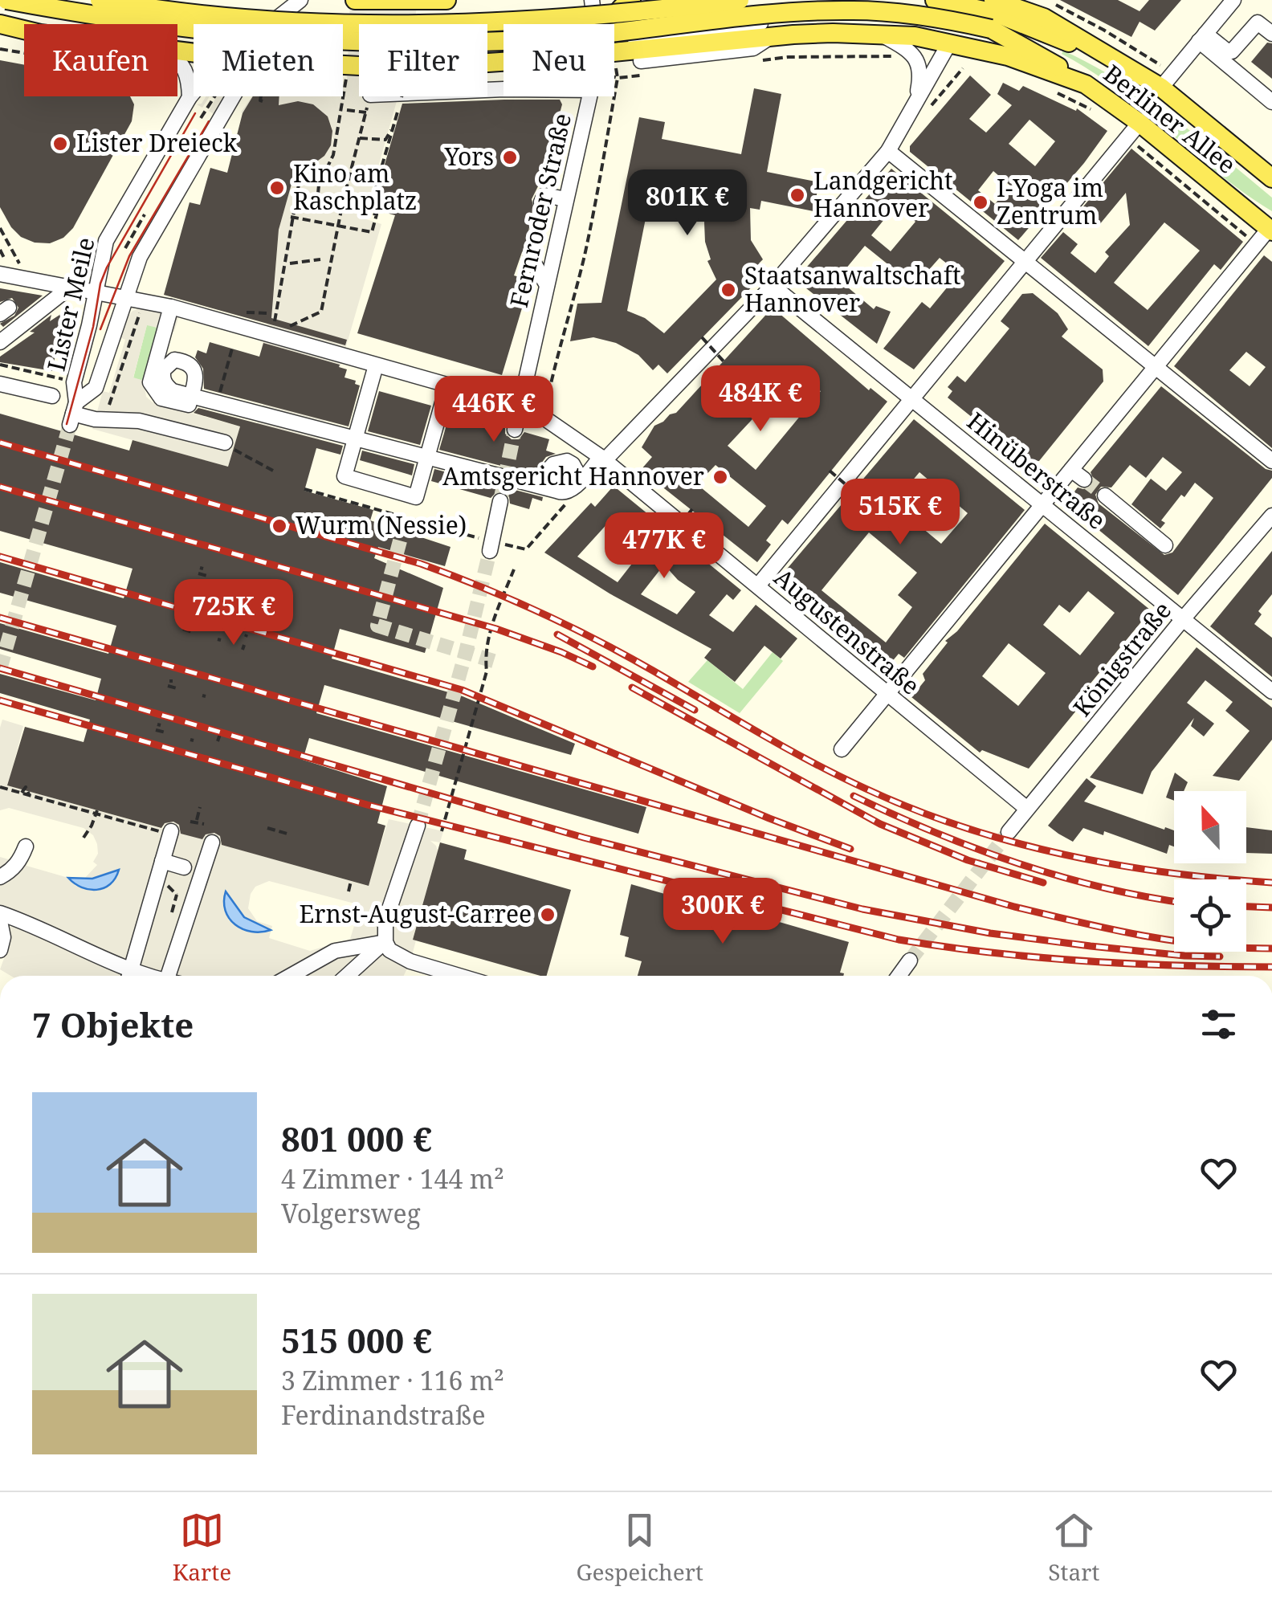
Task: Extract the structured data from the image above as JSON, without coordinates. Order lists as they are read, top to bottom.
{
  "streets": {
    "main road": ["Berliner Allee"],
    "street": [
      "Fernroder Straße",
      "Lister Meile",
      "Hinüberstraße",
      "Augustenstraße",
      "Königstraße"
    ]
  },
  "crossings": [
    ["Fernroder Straße", "Augustenstraße"],
    ["Lister Meile", "Augustenstraße"],
    ["Hinüberstraße", "Königstraße"],
    ["Augustenstraße", "Königstraße"]
  ],
  "places": [
    "Lister Dreieck",
    "Yors",
    "Kino am Raschplatz",
    "Landgericht Hannover",
    "I-Yoga im Zentrum",
    "Staatsanwaltschaft Hannover",
    "Amtsgericht Hannover",
    "Wurm (Nessie)",
    "Ernst-August-Carree"
  ],
  "north": "top",
  "page": {
    "chip": [
      "Kaufen",
      "Mieten",
      "Filter",
      "Neu"
    ],
    "price": [
      "801K €",
      "484K €",
      "446K €",
      "515K €",
      "477K €",
      "725K €",
      "300K €"
    ],
    "heading": "7 Objekte",
    "list": [
      {
        "name": "801 000 €",
        "note": "4 Zimmer · 144 m² · Volgersweg"
      },
      {
        "name": "515 000 €",
        "note": "3 Zimmer · 116 m² · Ferdinandstraße"
      }
    ],
    "tabs": ["Karte", "Gespeichert", "Start"]
  }
}
